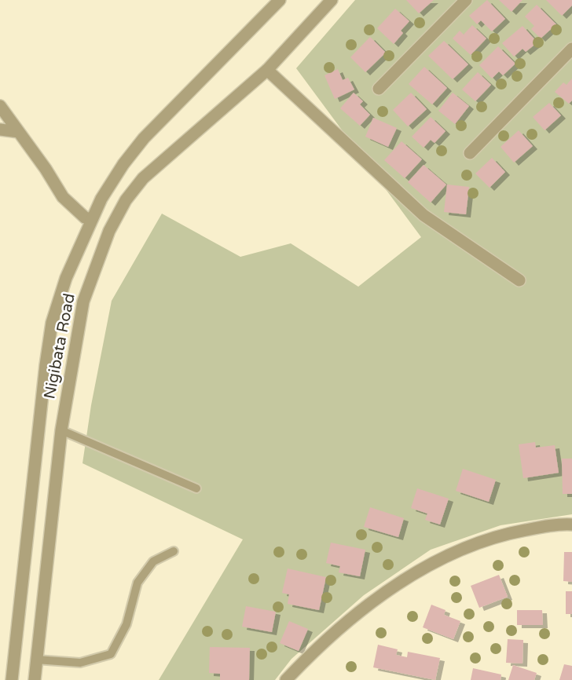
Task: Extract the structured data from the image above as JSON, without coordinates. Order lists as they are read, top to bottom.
{
  "streets": {
    "street": ["Nigibata Road"]
  }
}
